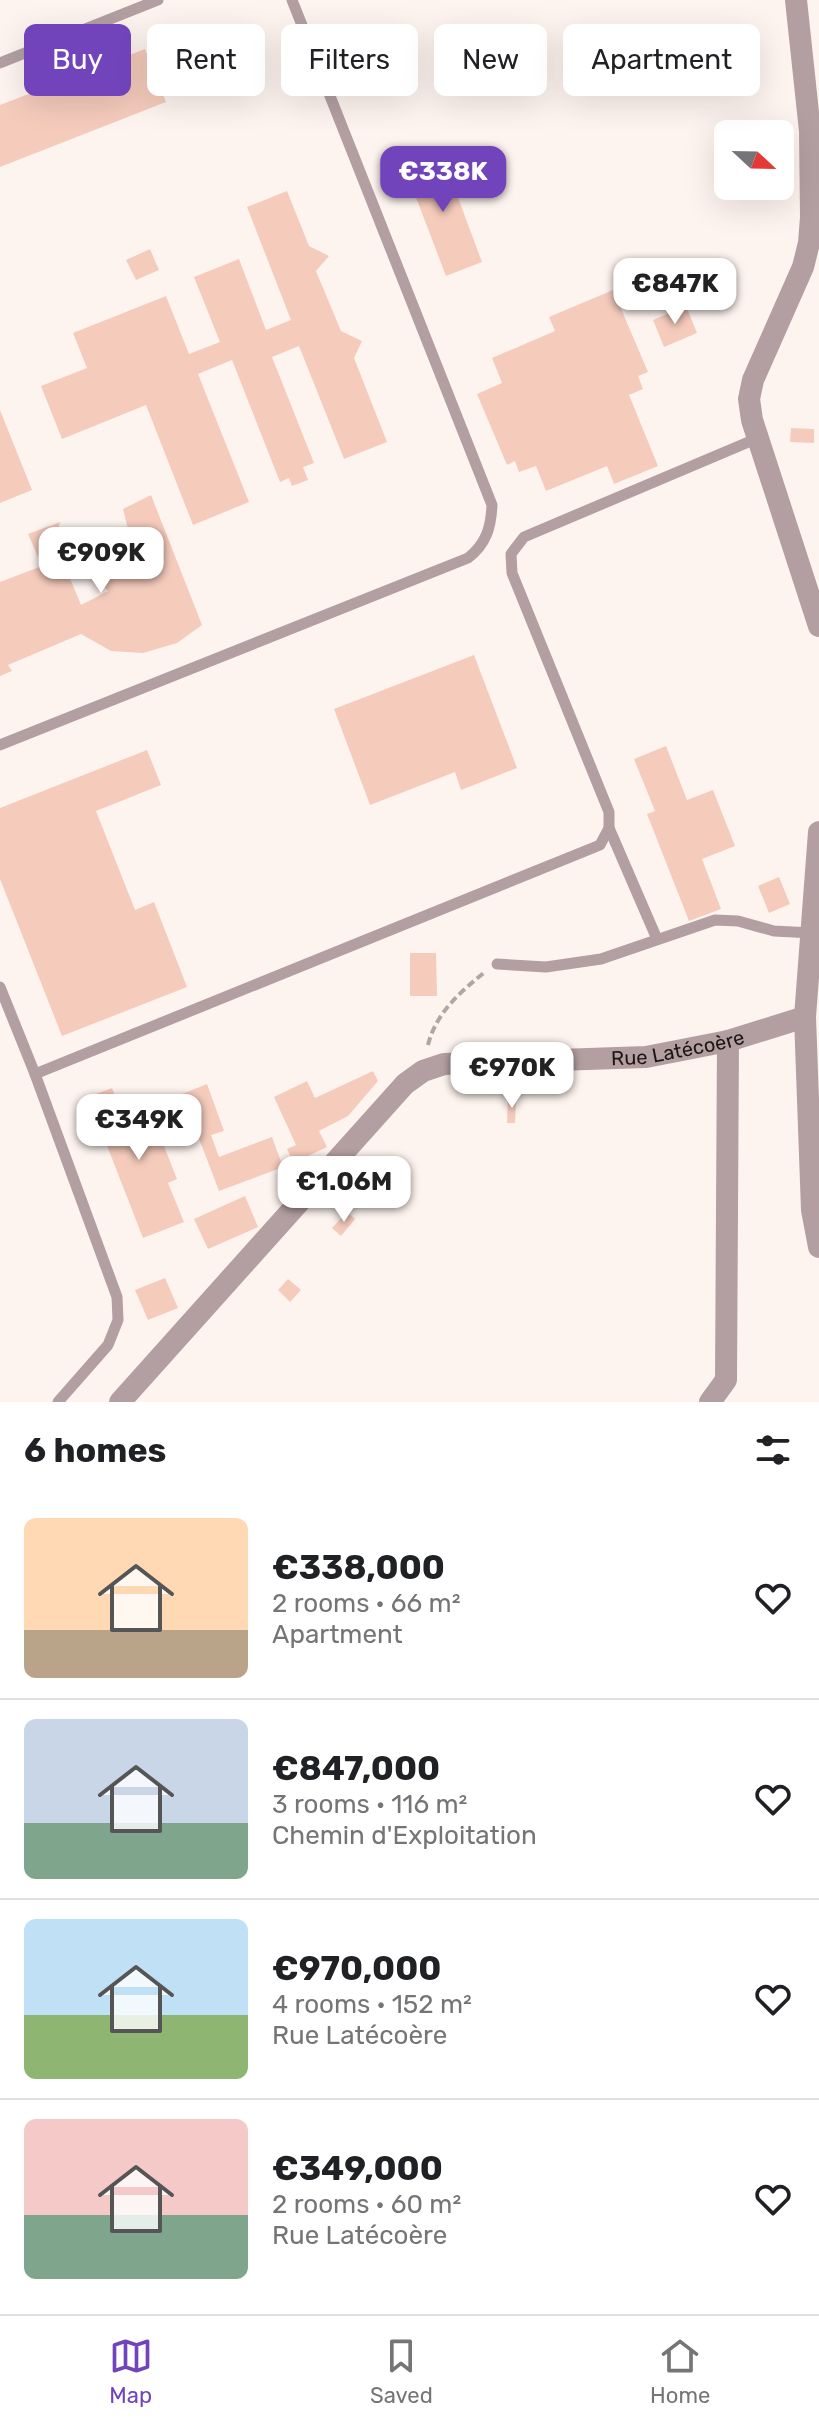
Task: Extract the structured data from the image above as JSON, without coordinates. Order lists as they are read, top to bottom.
{
  "streets": {
    "street": ["Rue Latécoère"]
  },
  "north": "right",
  "page": {
    "chip": [
      "Buy",
      "Rent",
      "Filters",
      "New",
      "Apartment"
    ],
    "price": [
      "€338K",
      "€847K",
      "€909K",
      "€970K",
      "€349K",
      "€1.06M"
    ],
    "heading": "6 homes",
    "list": [
      {
        "name": "€338,000",
        "note": "2 rooms · 66 m² · Apartment"
      },
      {
        "name": "€847,000",
        "note": "3 rooms · 116 m² · Chemin d'Exploitation"
      },
      {
        "name": "€970,000",
        "note": "4 rooms · 152 m² · Rue Latécoère"
      },
      {
        "name": "€349,000",
        "note": "2 rooms · 60 m² · Rue Latécoère"
      }
    ],
    "tabs": ["Map", "Saved", "Home"]
  }
}
